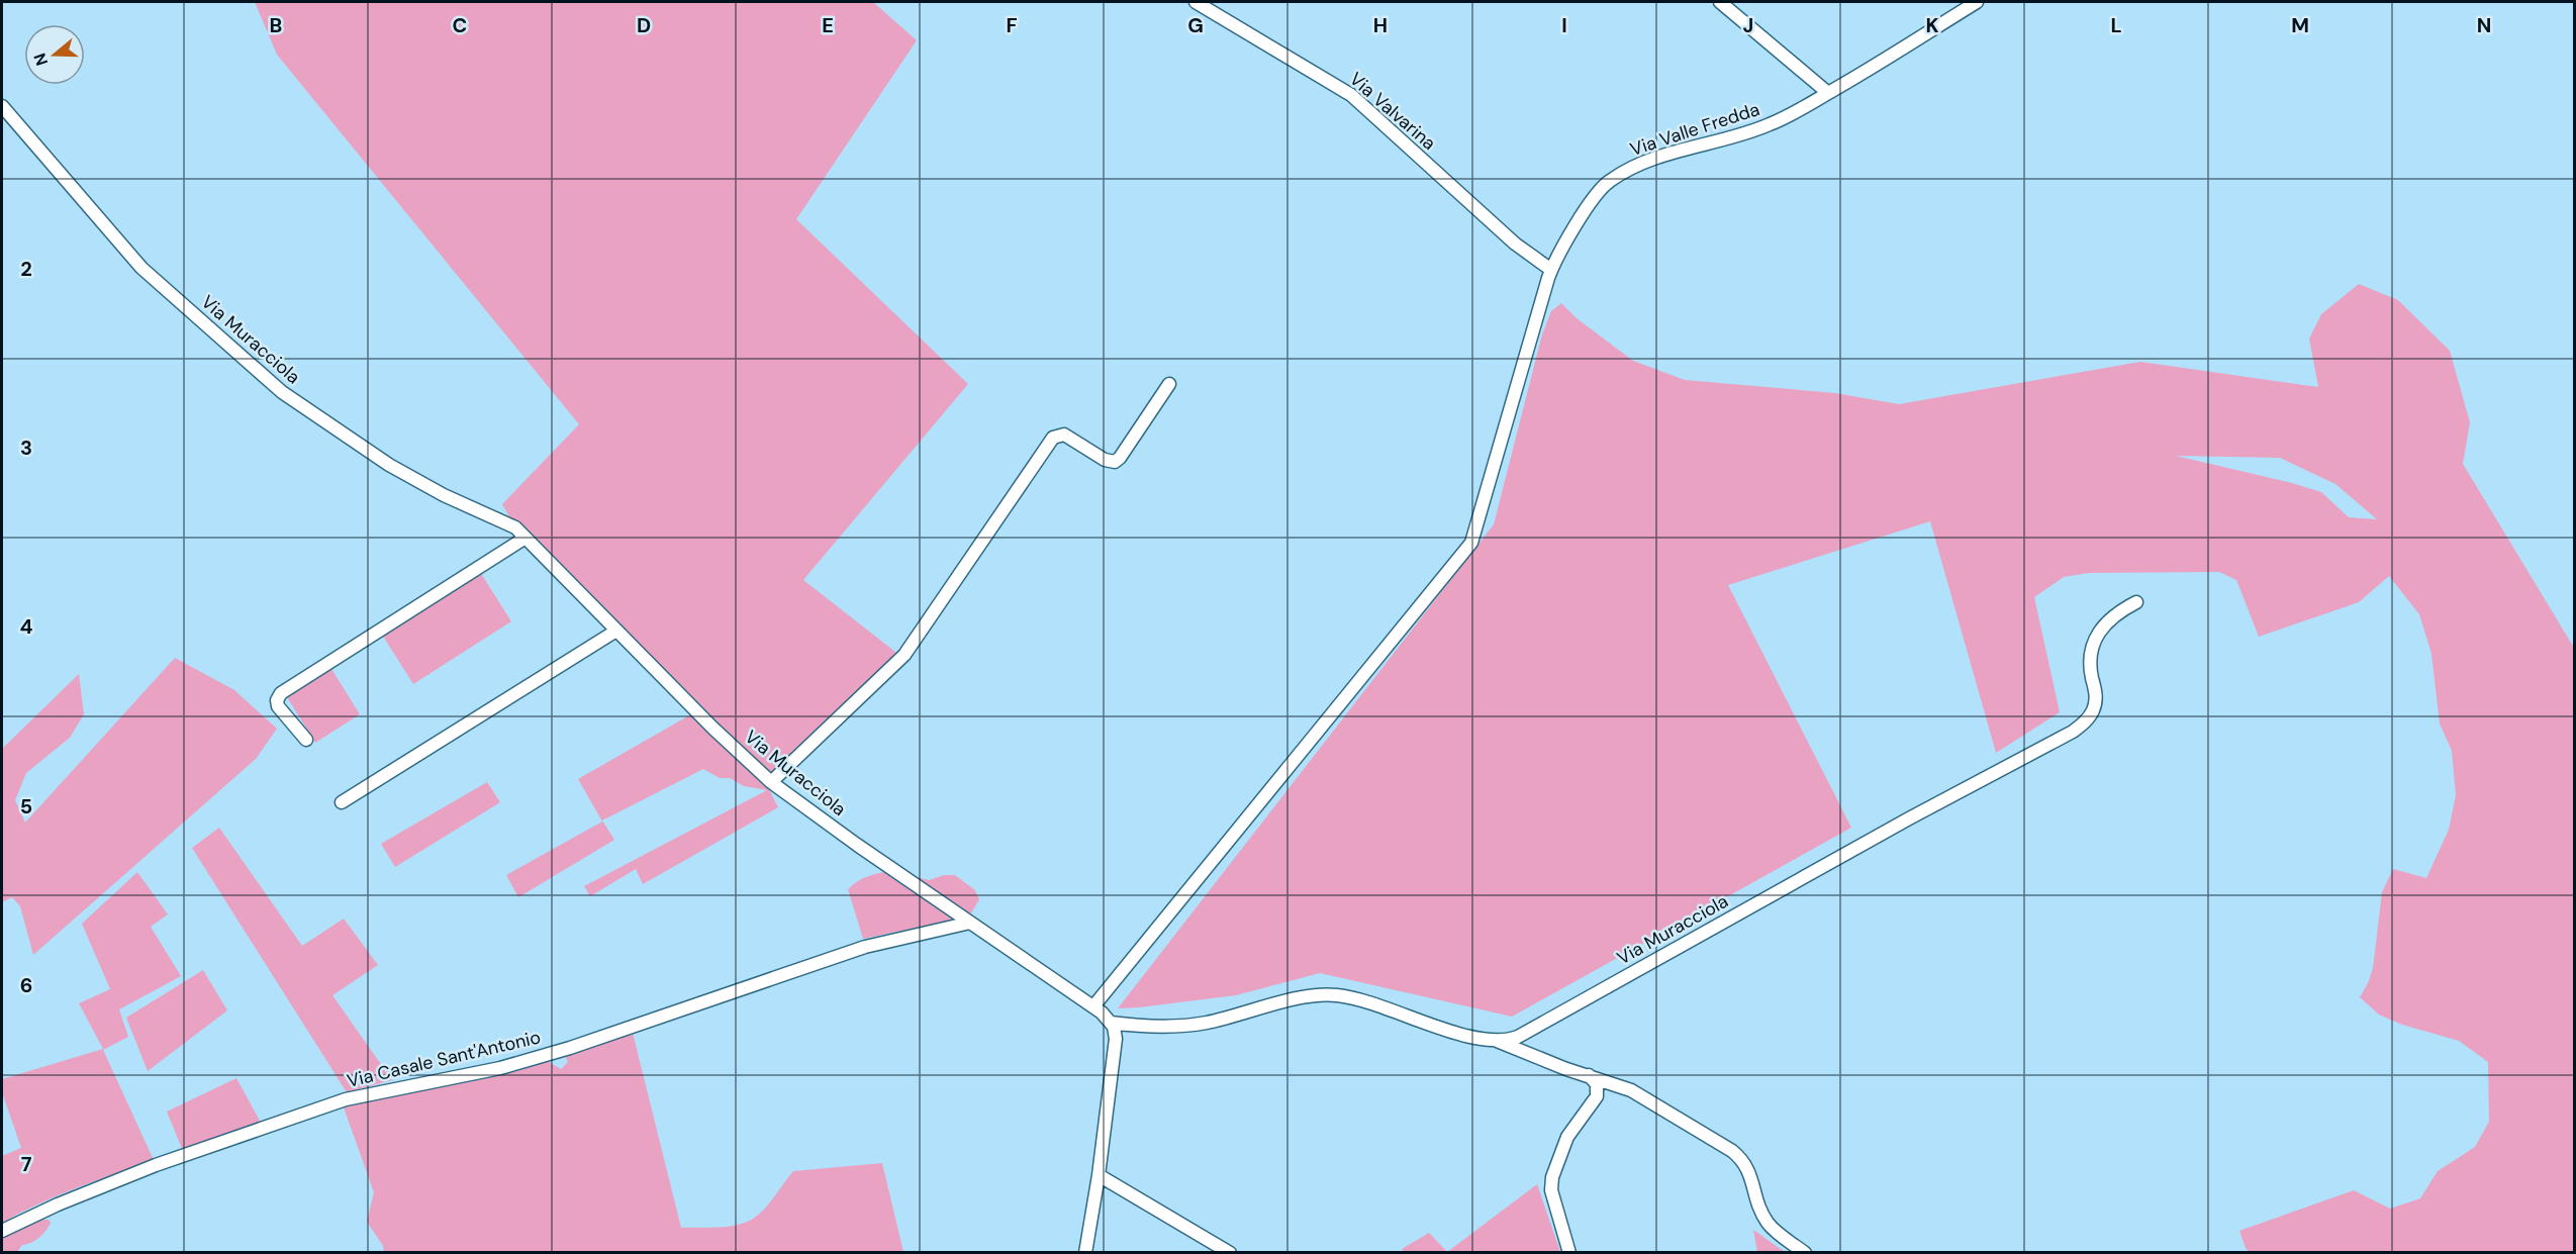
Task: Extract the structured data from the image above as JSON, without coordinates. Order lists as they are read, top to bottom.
{
  "streets": {
    "street": [
      "Via Valvarina",
      "Via Valle Fredda",
      "Via Muracciola",
      "Via Casale Sant'Antonio"
    ]
  },
  "crossings": [
    ["Via Valvarina", "Via Valle Fredda"],
    ["Via Valle Fredda", "Via Muracciola"],
    ["Via Muracciola", "Via Casale Sant'Antonio"]
  ],
  "north": "left",
  "grid": {
    "columns": [
      "B",
      "C",
      "D",
      "E",
      "F",
      "G",
      "H",
      "I",
      "J",
      "K",
      "L",
      "M",
      "N"
    ],
    "rows": [
      "2",
      "3",
      "4",
      "5",
      "6",
      "7"
    ]
  }
}
